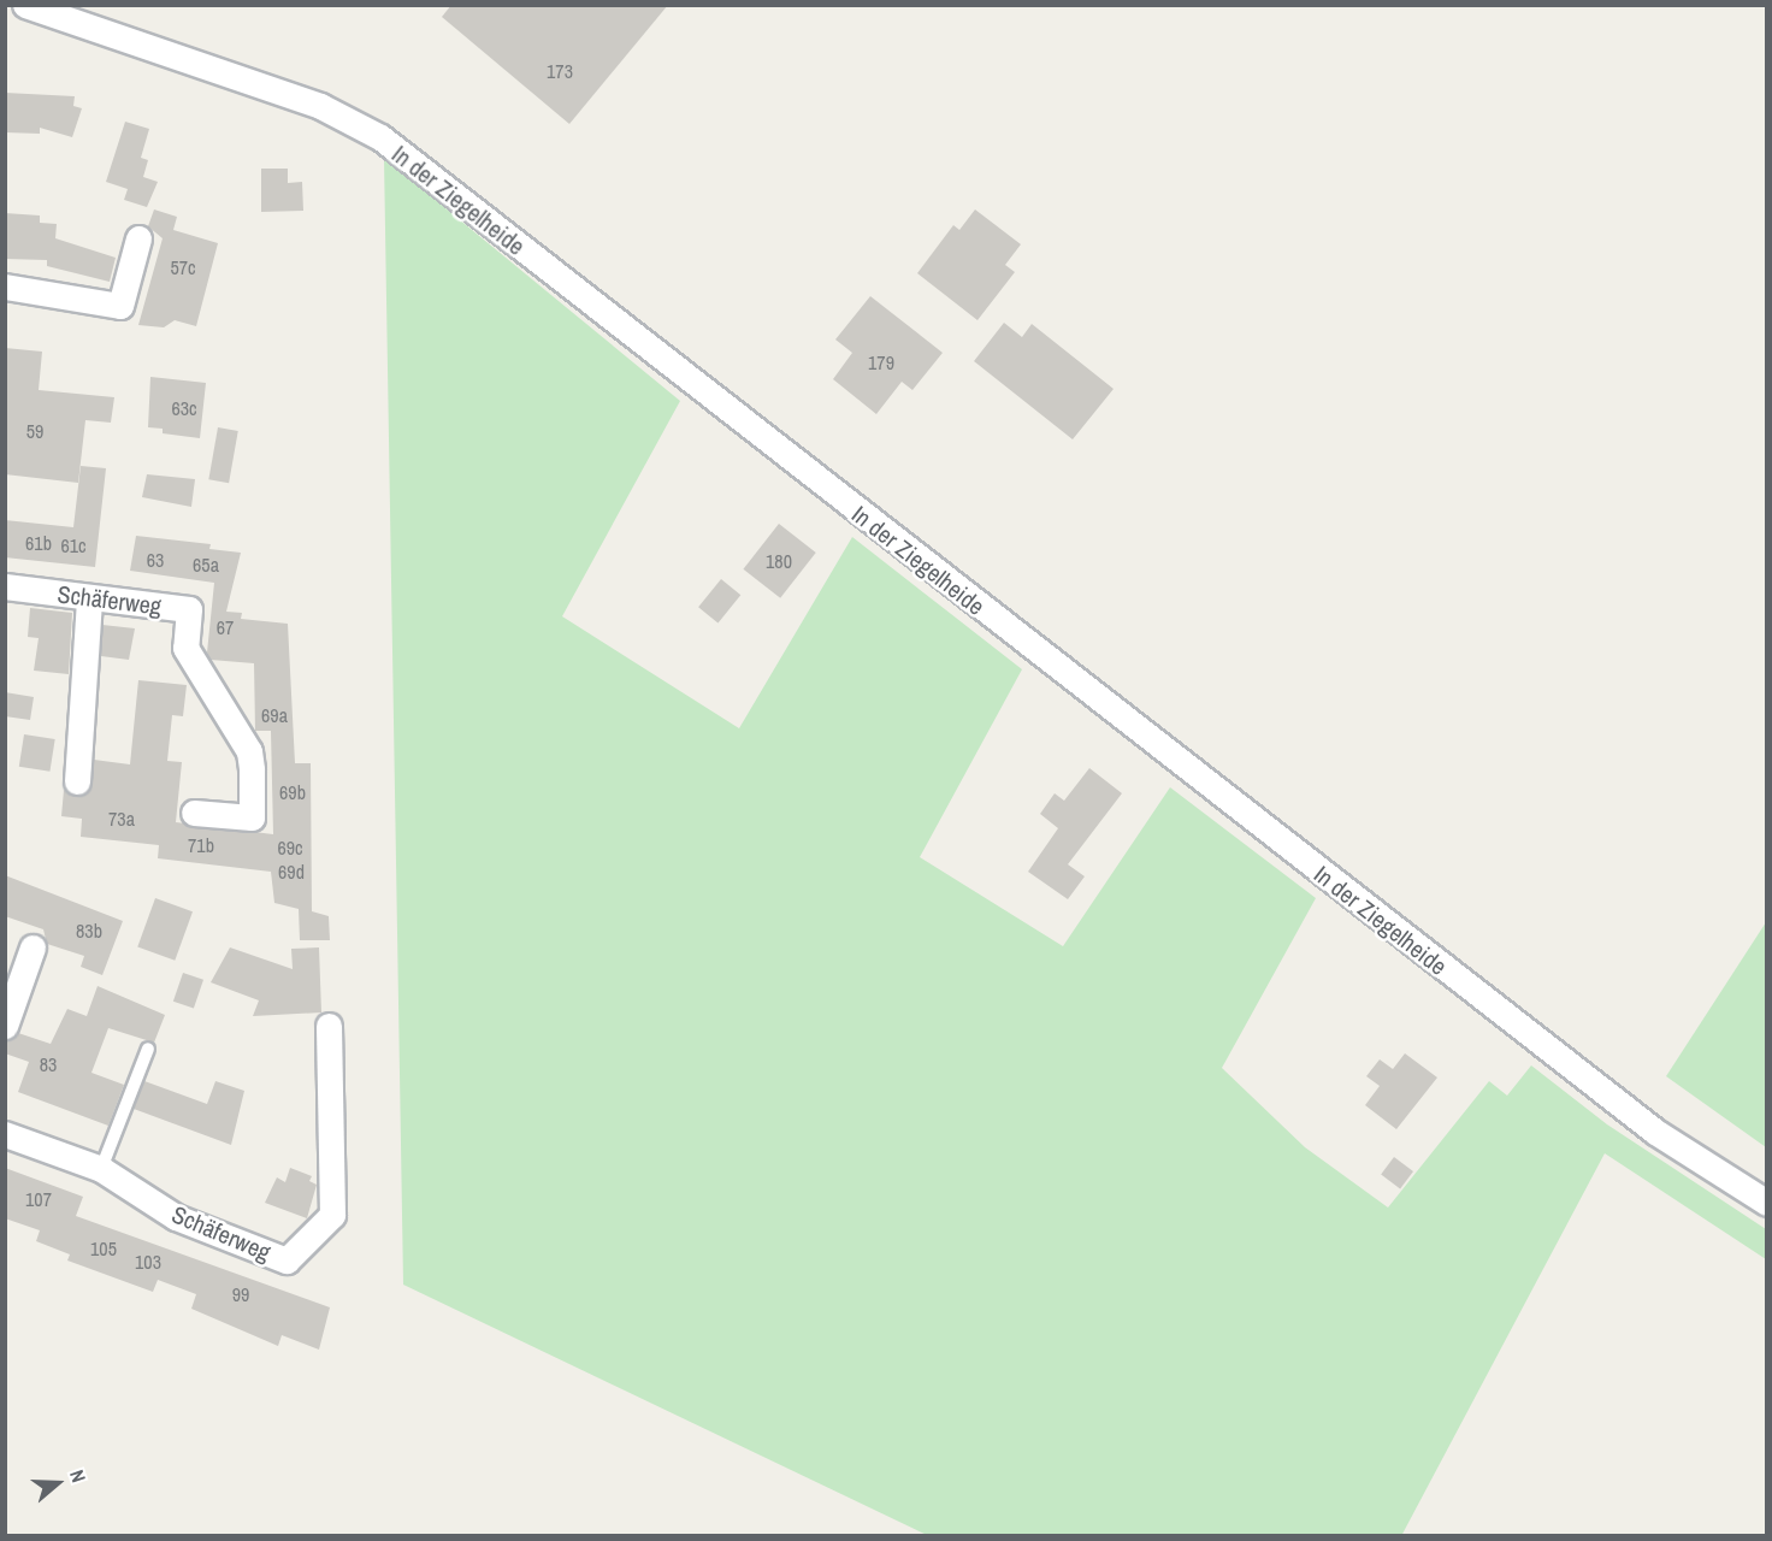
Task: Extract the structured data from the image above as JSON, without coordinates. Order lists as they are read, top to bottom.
{
  "streets": {
    "street": ["In der Ziegelheide", "Schäferweg"]
  },
  "house_numbers": [
    "173",
    "57c",
    "179",
    "63c",
    "59",
    "61b",
    "61c",
    "63",
    "180",
    "65a",
    "67",
    "69a",
    "69b",
    "73a",
    "71b",
    "69c",
    "69d",
    "83b",
    "83",
    "107",
    "105",
    "103",
    "99"
  ],
  "north": "right"
}
